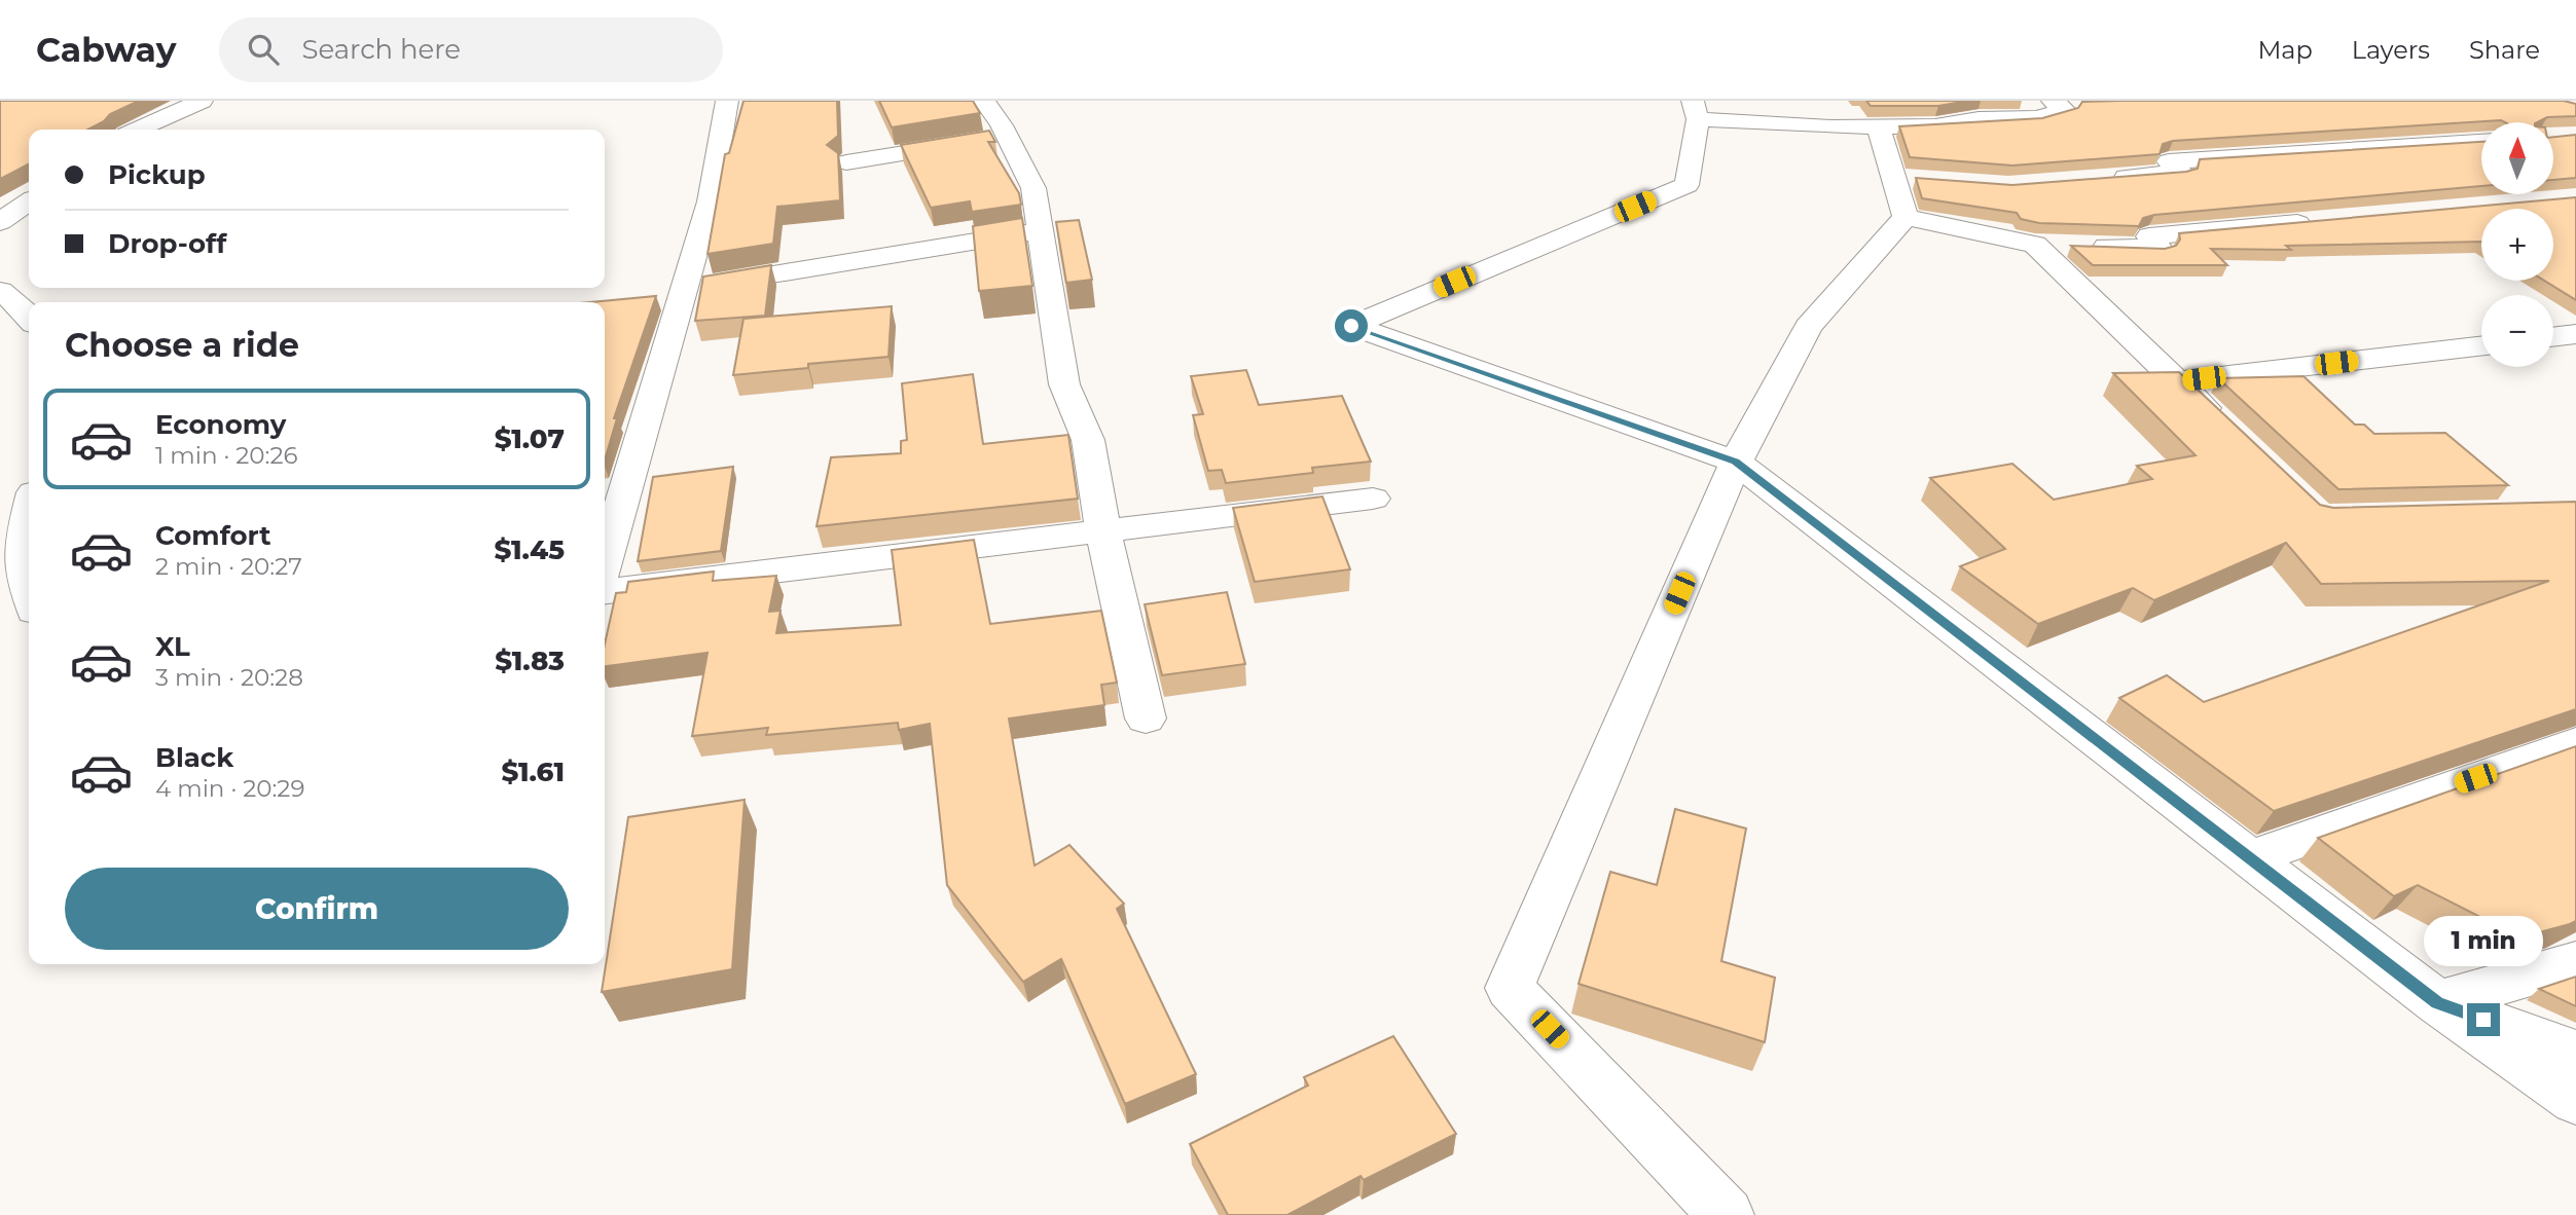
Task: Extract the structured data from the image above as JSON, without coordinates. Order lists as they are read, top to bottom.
{
  "north": "top",
  "page": {
    "header": "Cabway",
    "search": "Search here",
    "nav": ["Map", "Layers", "Share"],
    "map_buttons": ["+", "−"],
    "banner": ["Pickup", "Drop-off"],
    "heading": "Choose a ride",
    "list": [
      {
        "name": "Economy",
        "note": "1 min · 20:26",
        "value": "$1.07"
      },
      {
        "name": "Comfort",
        "note": "2 min · 20:27",
        "value": "$1.45"
      },
      {
        "name": "XL",
        "note": "3 min · 20:28",
        "value": "$1.83"
      },
      {
        "name": "Black",
        "note": "4 min · 20:29",
        "value": "$1.61"
      }
    ],
    "buttons": "Confirm",
    "bubble": "1 min"
  }
}
